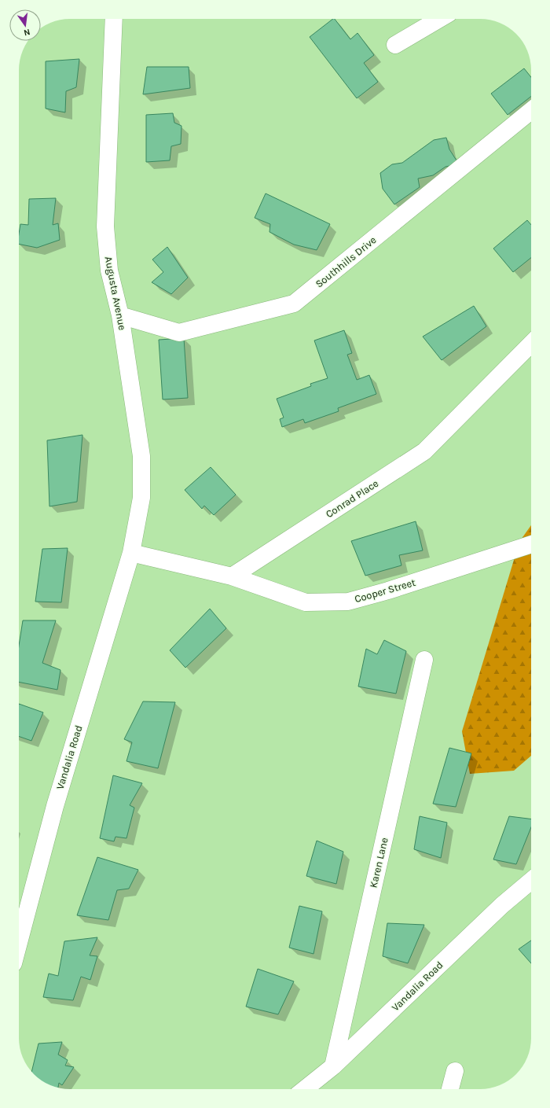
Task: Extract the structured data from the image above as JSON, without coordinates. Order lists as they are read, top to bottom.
{
  "streets": {
    "street": [
      "Southhills Drive",
      "Augusta Avenue",
      "Conrad Place",
      "Cooper Street",
      "Vandalia Road",
      "Karen Lane"
    ]
  },
  "crossings": [
    ["Southhills Drive", "Augusta Avenue"],
    ["Augusta Avenue", "Vandalia Road"],
    ["Conrad Place", "Cooper Street"],
    ["Vandalia Road", "Karen Lane"]
  ],
  "north": "bottom"
}
